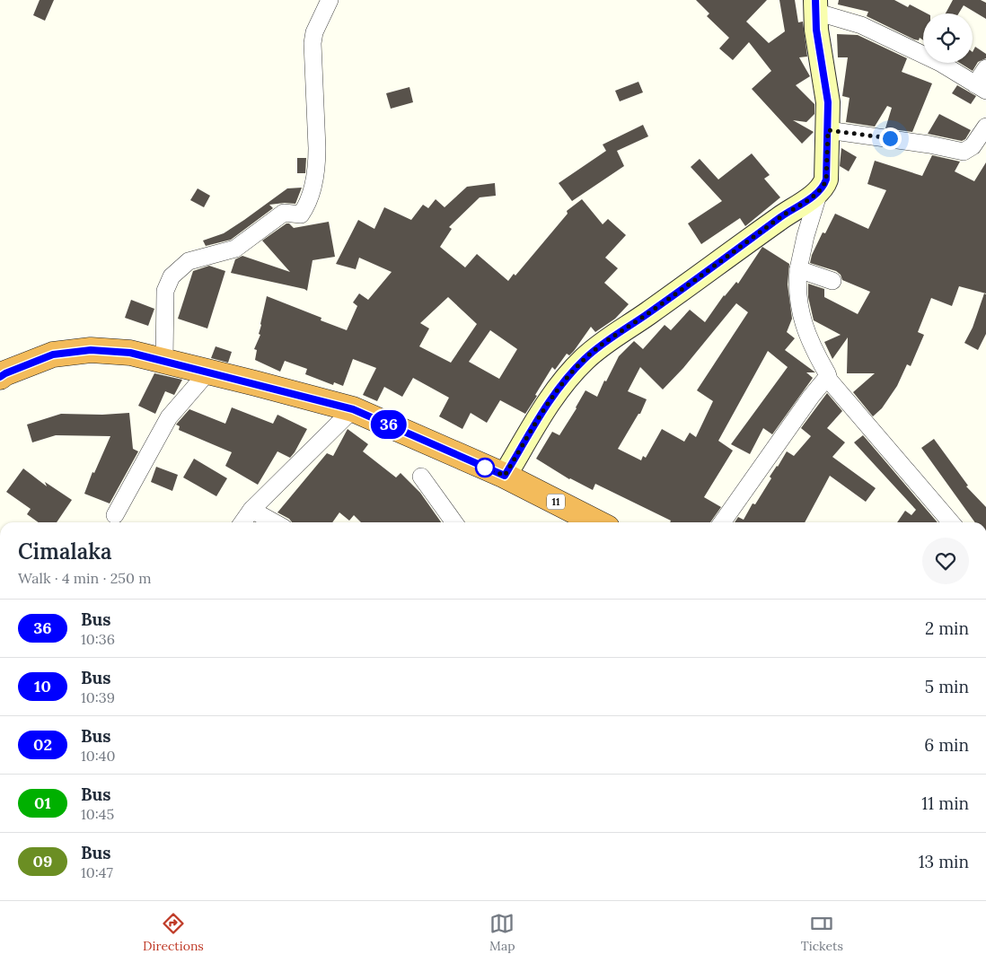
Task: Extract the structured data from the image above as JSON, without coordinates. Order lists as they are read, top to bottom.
{
  "streets": {
    "highway": ["11"]
  },
  "lines": ["bus line 36"],
  "page": {
    "on_map": "36",
    "heading": ["Cimalaka", "Walk · 4 min · 250 m"],
    "list": [
      {
        "mark": "36",
        "name": "Bus",
        "note": "10:36",
        "value": "2 min"
      },
      {
        "mark": "10",
        "name": "Bus",
        "note": "10:39",
        "value": "5 min"
      },
      {
        "mark": "02",
        "name": "Bus",
        "note": "10:40",
        "value": "6 min"
      },
      {
        "mark": "01",
        "name": "Bus",
        "note": "10:45",
        "value": "11 min"
      },
      {
        "mark": "09",
        "name": "Bus",
        "note": "10:47",
        "value": "13 min"
      }
    ],
    "tabs": ["Directions", "Map", "Tickets"]
  }
}
